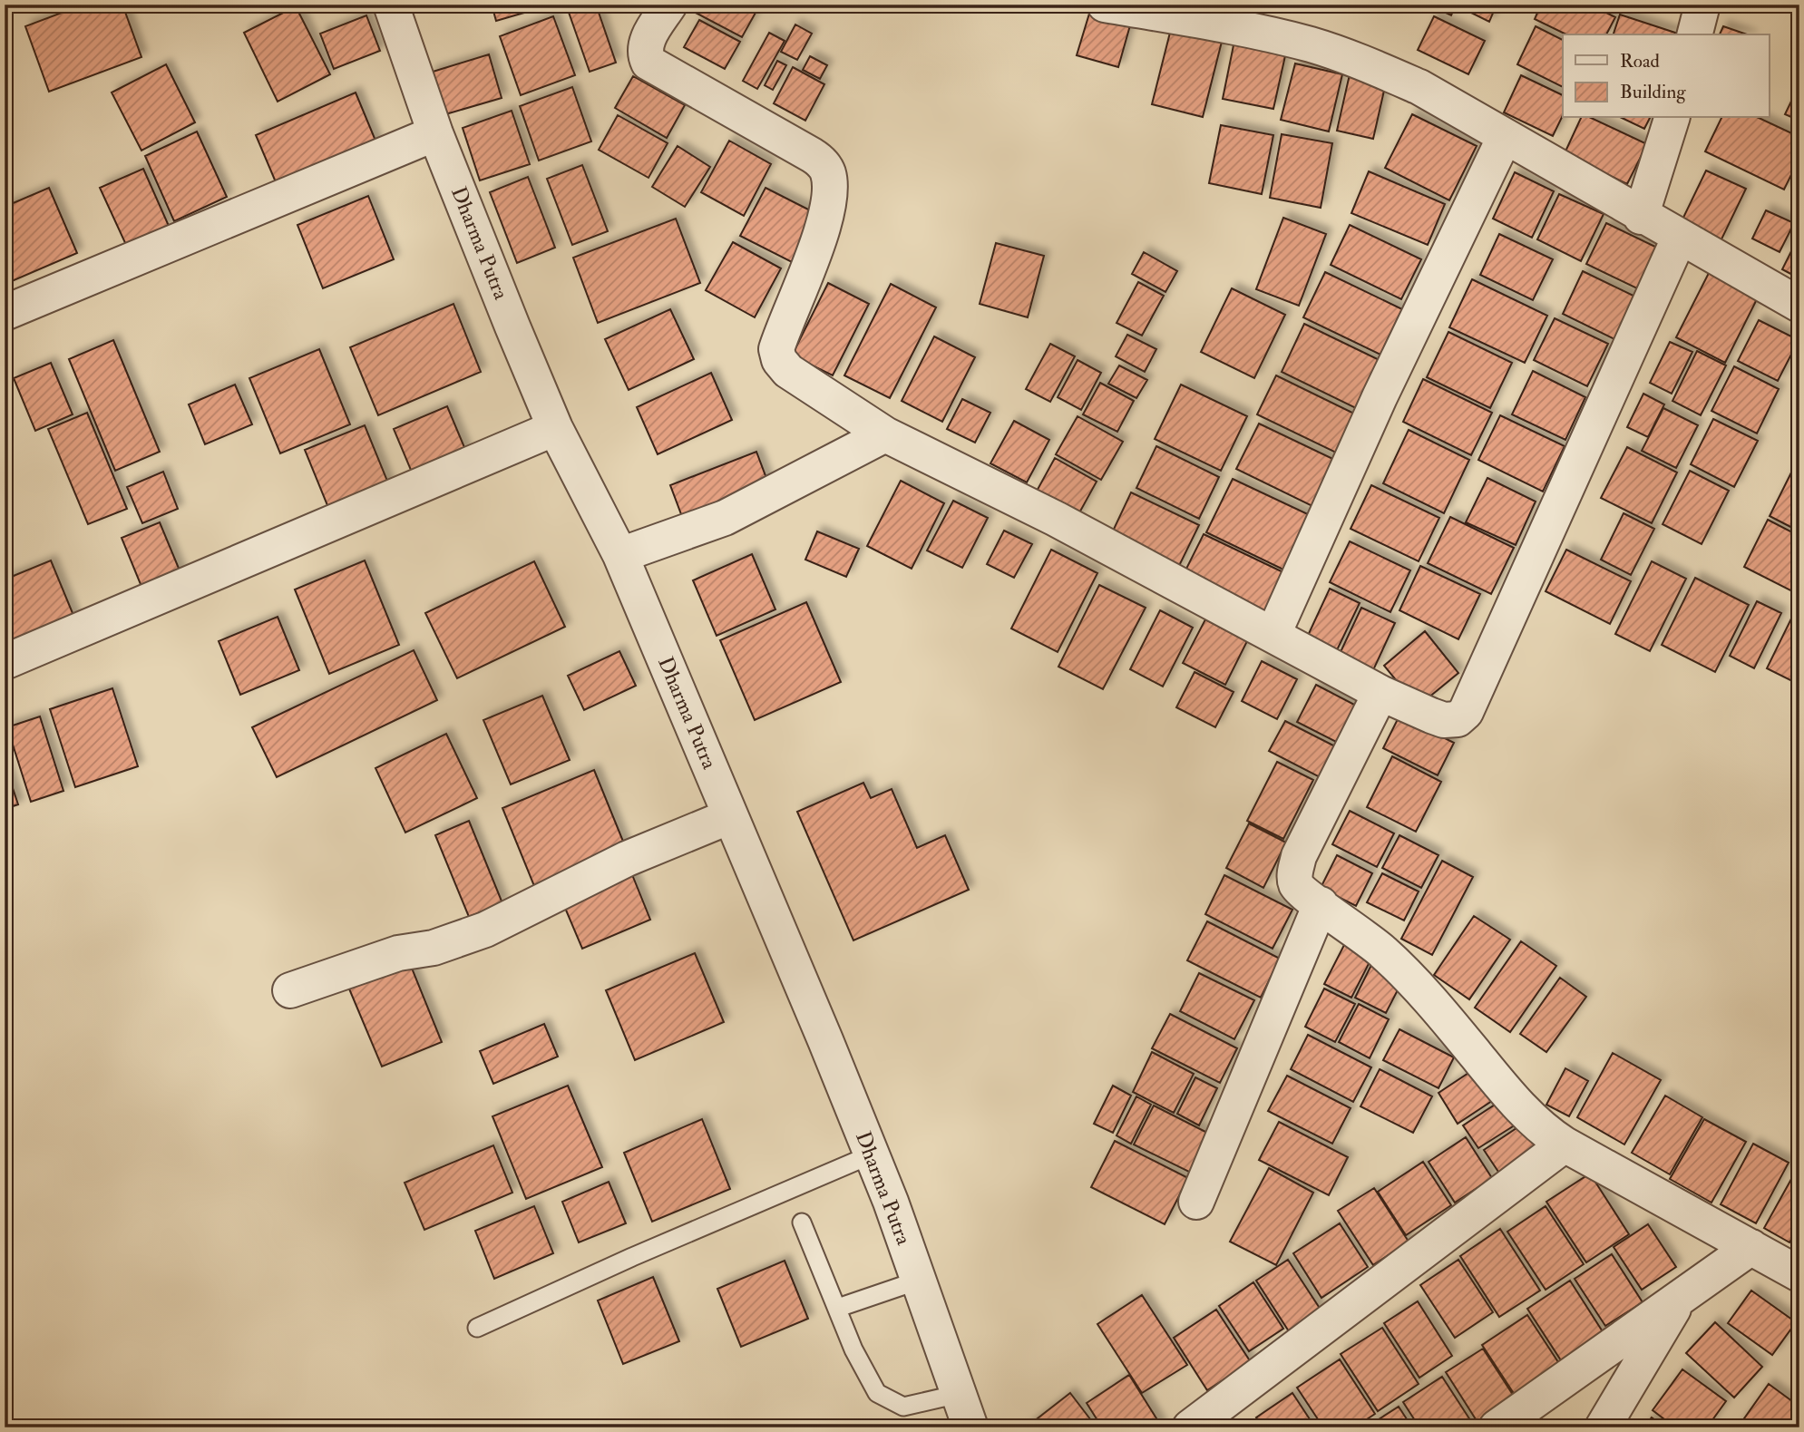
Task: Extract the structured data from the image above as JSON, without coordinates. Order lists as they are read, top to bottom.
{
  "streets": {
    "street": ["Dharma Putra"]
  },
  "legend": ["Road", "Building"]
}
